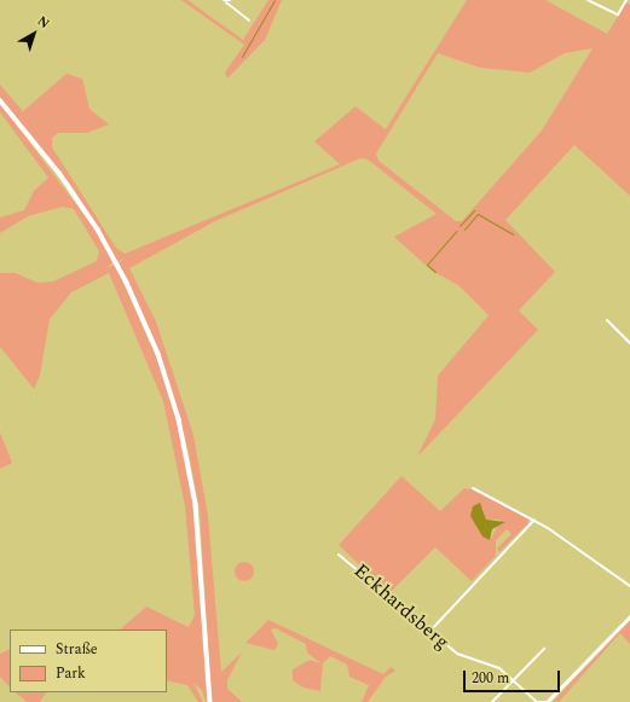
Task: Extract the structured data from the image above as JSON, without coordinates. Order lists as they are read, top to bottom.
{
  "streets": {
    "street": ["Eckhardsberg"]
  },
  "legend": ["Straße", "Park"],
  "scale_bar": "200 m",
  "north": "top right"
}
